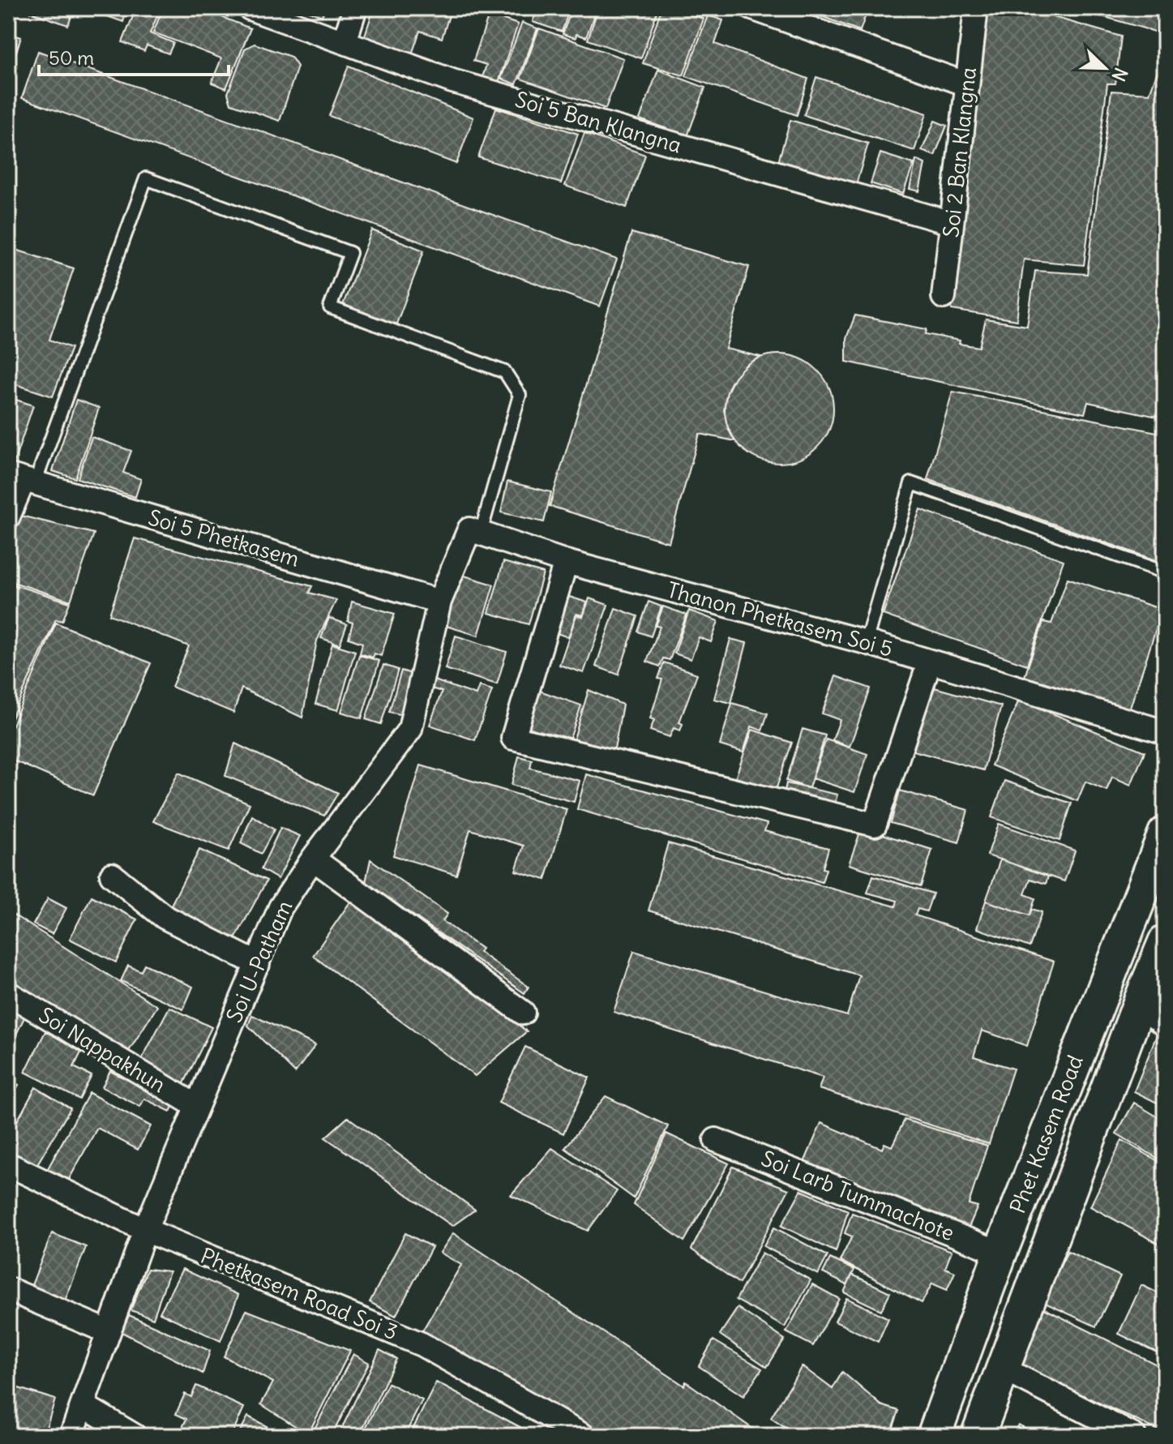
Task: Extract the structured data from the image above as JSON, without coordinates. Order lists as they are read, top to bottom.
{
  "streets": {
    "main road": ["Phet Kasem Road"],
    "street": [
      "Soi 5 Ban Klangna",
      "Soi 2 Ban Klangna",
      "Soi 5 Phetkasem",
      "Thanon Phetkasem Soi 5",
      "Soi U-Patham",
      "Soi Nappakhun",
      "Soi Larb Tummachote",
      "Phetkasem Road Soi 3"
    ]
  },
  "crossings": [
    ["Soi 5 Ban Klangna", "Soi 2 Ban Klangna"],
    ["Soi 5 Phetkasem", "Soi U-Patham"],
    ["Soi U-Patham", "Soi Nappakhun"],
    ["Soi U-Patham", "Phetkasem Road Soi 3"],
    ["Phet Kasem Road", "Soi Larb Tummachote"]
  ],
  "scale_bar": "50 m",
  "north": "bottom right"
}
